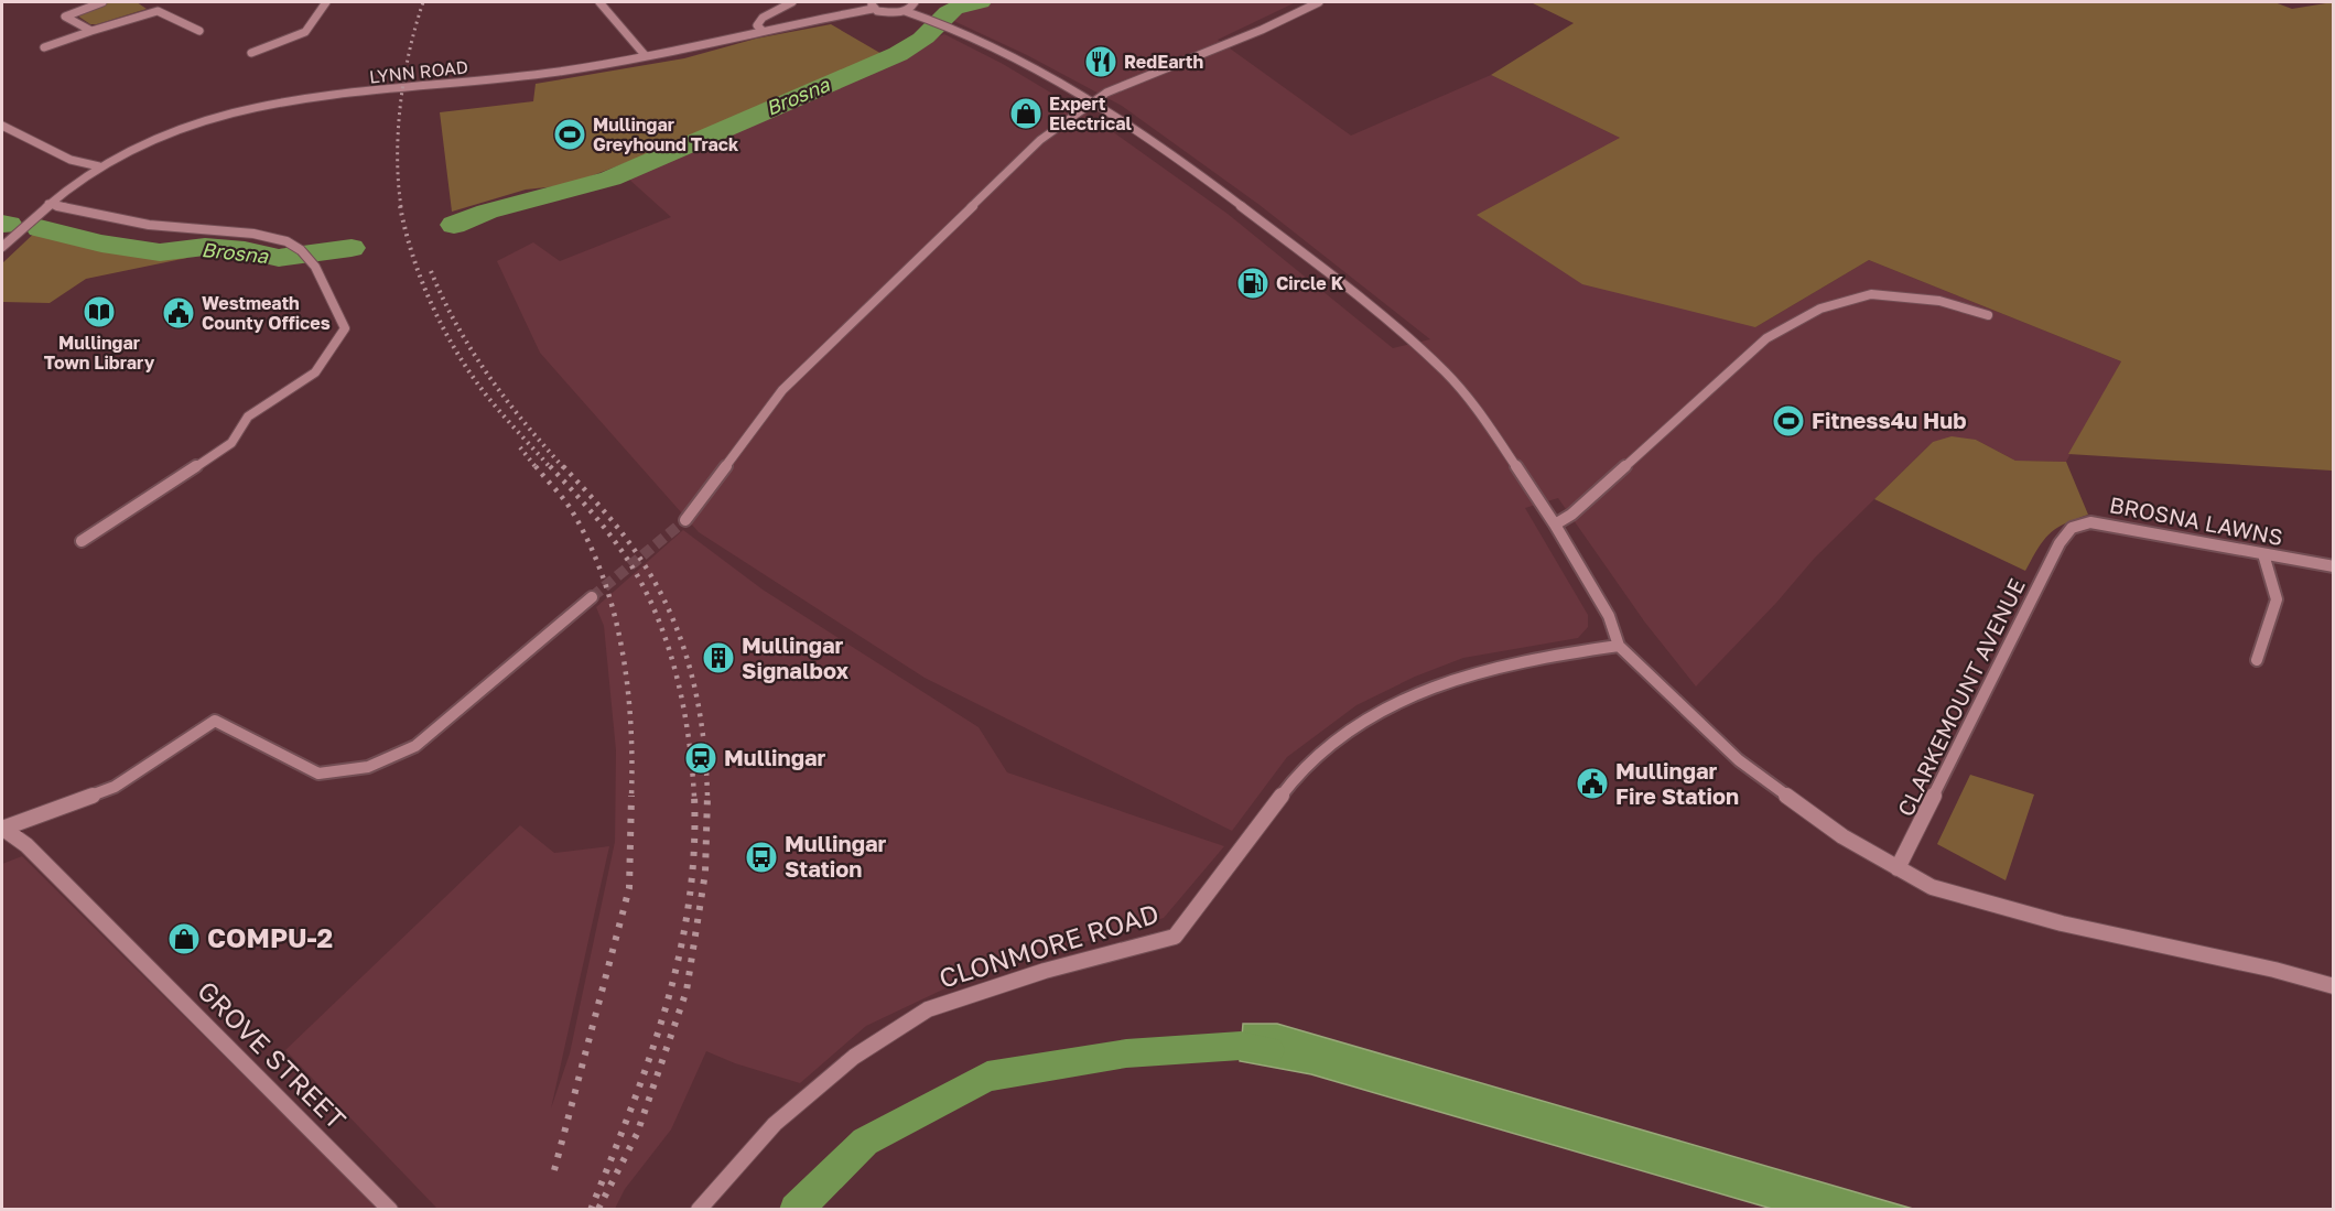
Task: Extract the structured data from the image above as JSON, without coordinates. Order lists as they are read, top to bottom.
{
  "streets": {
    "street": [
      "LYNN ROAD",
      "BROSNA LAWNS",
      "CLARKEMOUNT AVENUE",
      "CLONMORE ROAD",
      "GROVE STREET"
    ]
  },
  "crossings": [
    ["LYNN ROAD", "CLONMORE ROAD"],
    ["BROSNA LAWNS", "CLARKEMOUNT AVENUE"]
  ],
  "water": ["Brosna"],
  "places": {
    "restaurant": ["RedEarth"],
    "shop": ["Expert Electrical", "COMPU-2"],
    "sports": ["Mullingar Greyhound Track", "Fitness4u Hub"],
    "fuel station": ["Circle K"],
    "library": ["Mullingar Town Library"],
    "public building": ["Westmeath County Offices", "Mullingar Fire Station"],
    "building": ["Mullingar Signalbox"],
    "station": ["Mullingar"],
    "bus stop": ["Mullingar Station"]
  }
}
